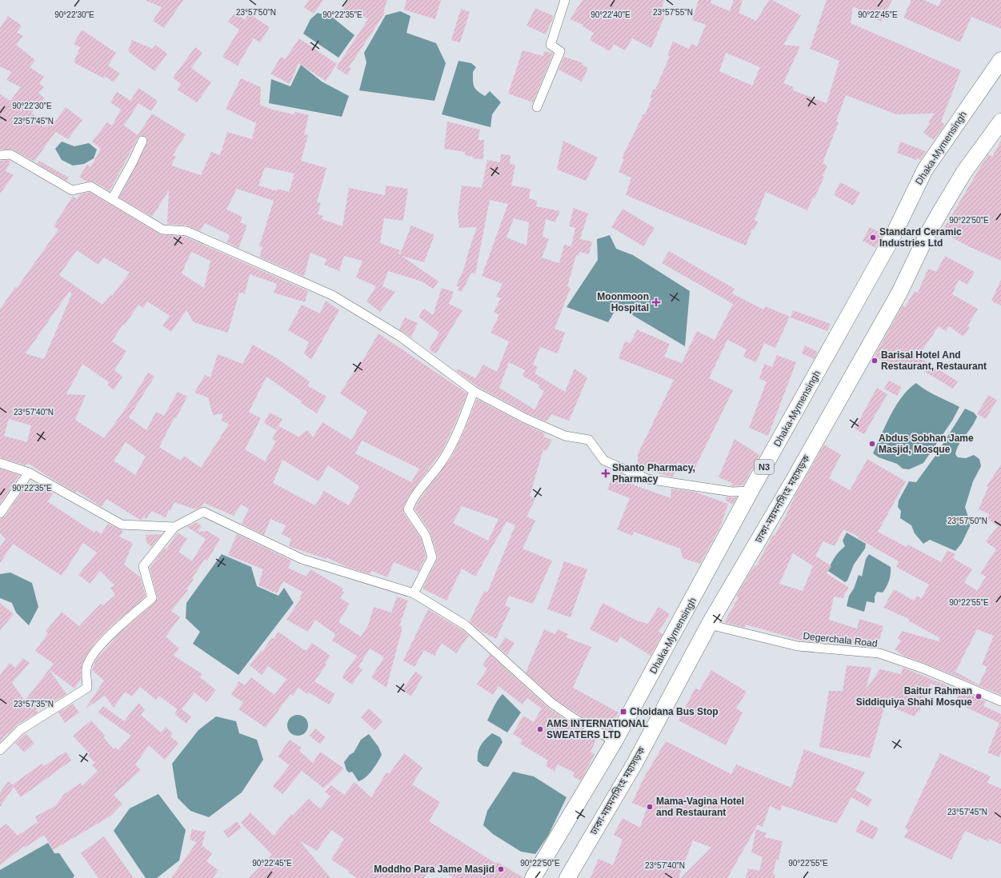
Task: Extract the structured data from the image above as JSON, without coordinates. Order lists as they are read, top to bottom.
{
  "streets": {
    "highway": ["Dhaka-Mymensingh", "N3", "ঢাকা-ময়মনসিংহ মহাসড়ক"],
    "street": ["Degerchala Road"]
  },
  "crossings": [
    ["ঢাকা-ময়মনসিংহ মহাসড়ক", "Degerchala Road"]
  ],
  "places": {
    "other": [
      "Standard Ceramic Industries Ltd",
      "Barisal Hotel And Restaurant, Restaurant",
      "Abdus Sobhan Jame Masjid, Mosque",
      "Baitur Rahman Siddiquiya Shahi Mosque",
      "AMS INTERNATIONAL SWEATERS LTD",
      "Mama-Vagina Hotel and Restaurant",
      "Moddho Para Jame Masjid"
    ],
    "health": ["Moonmoon Hospital", "Shanto Pharmacy, Pharmacy"],
    "transit": ["Choidana Bus Stop"]
  },
  "coordinates": [
    "23°57'50\"N",
    "23°57'55\"N",
    "90°22'30\"E",
    "90°22'35\"E",
    "90°22'40\"E",
    "90°22'45\"E",
    "23°57'45\"N",
    "90°22'50\"E",
    "23°57'40\"N",
    "90°22'55\"E",
    "23°57'35\"N"
  ]
}
